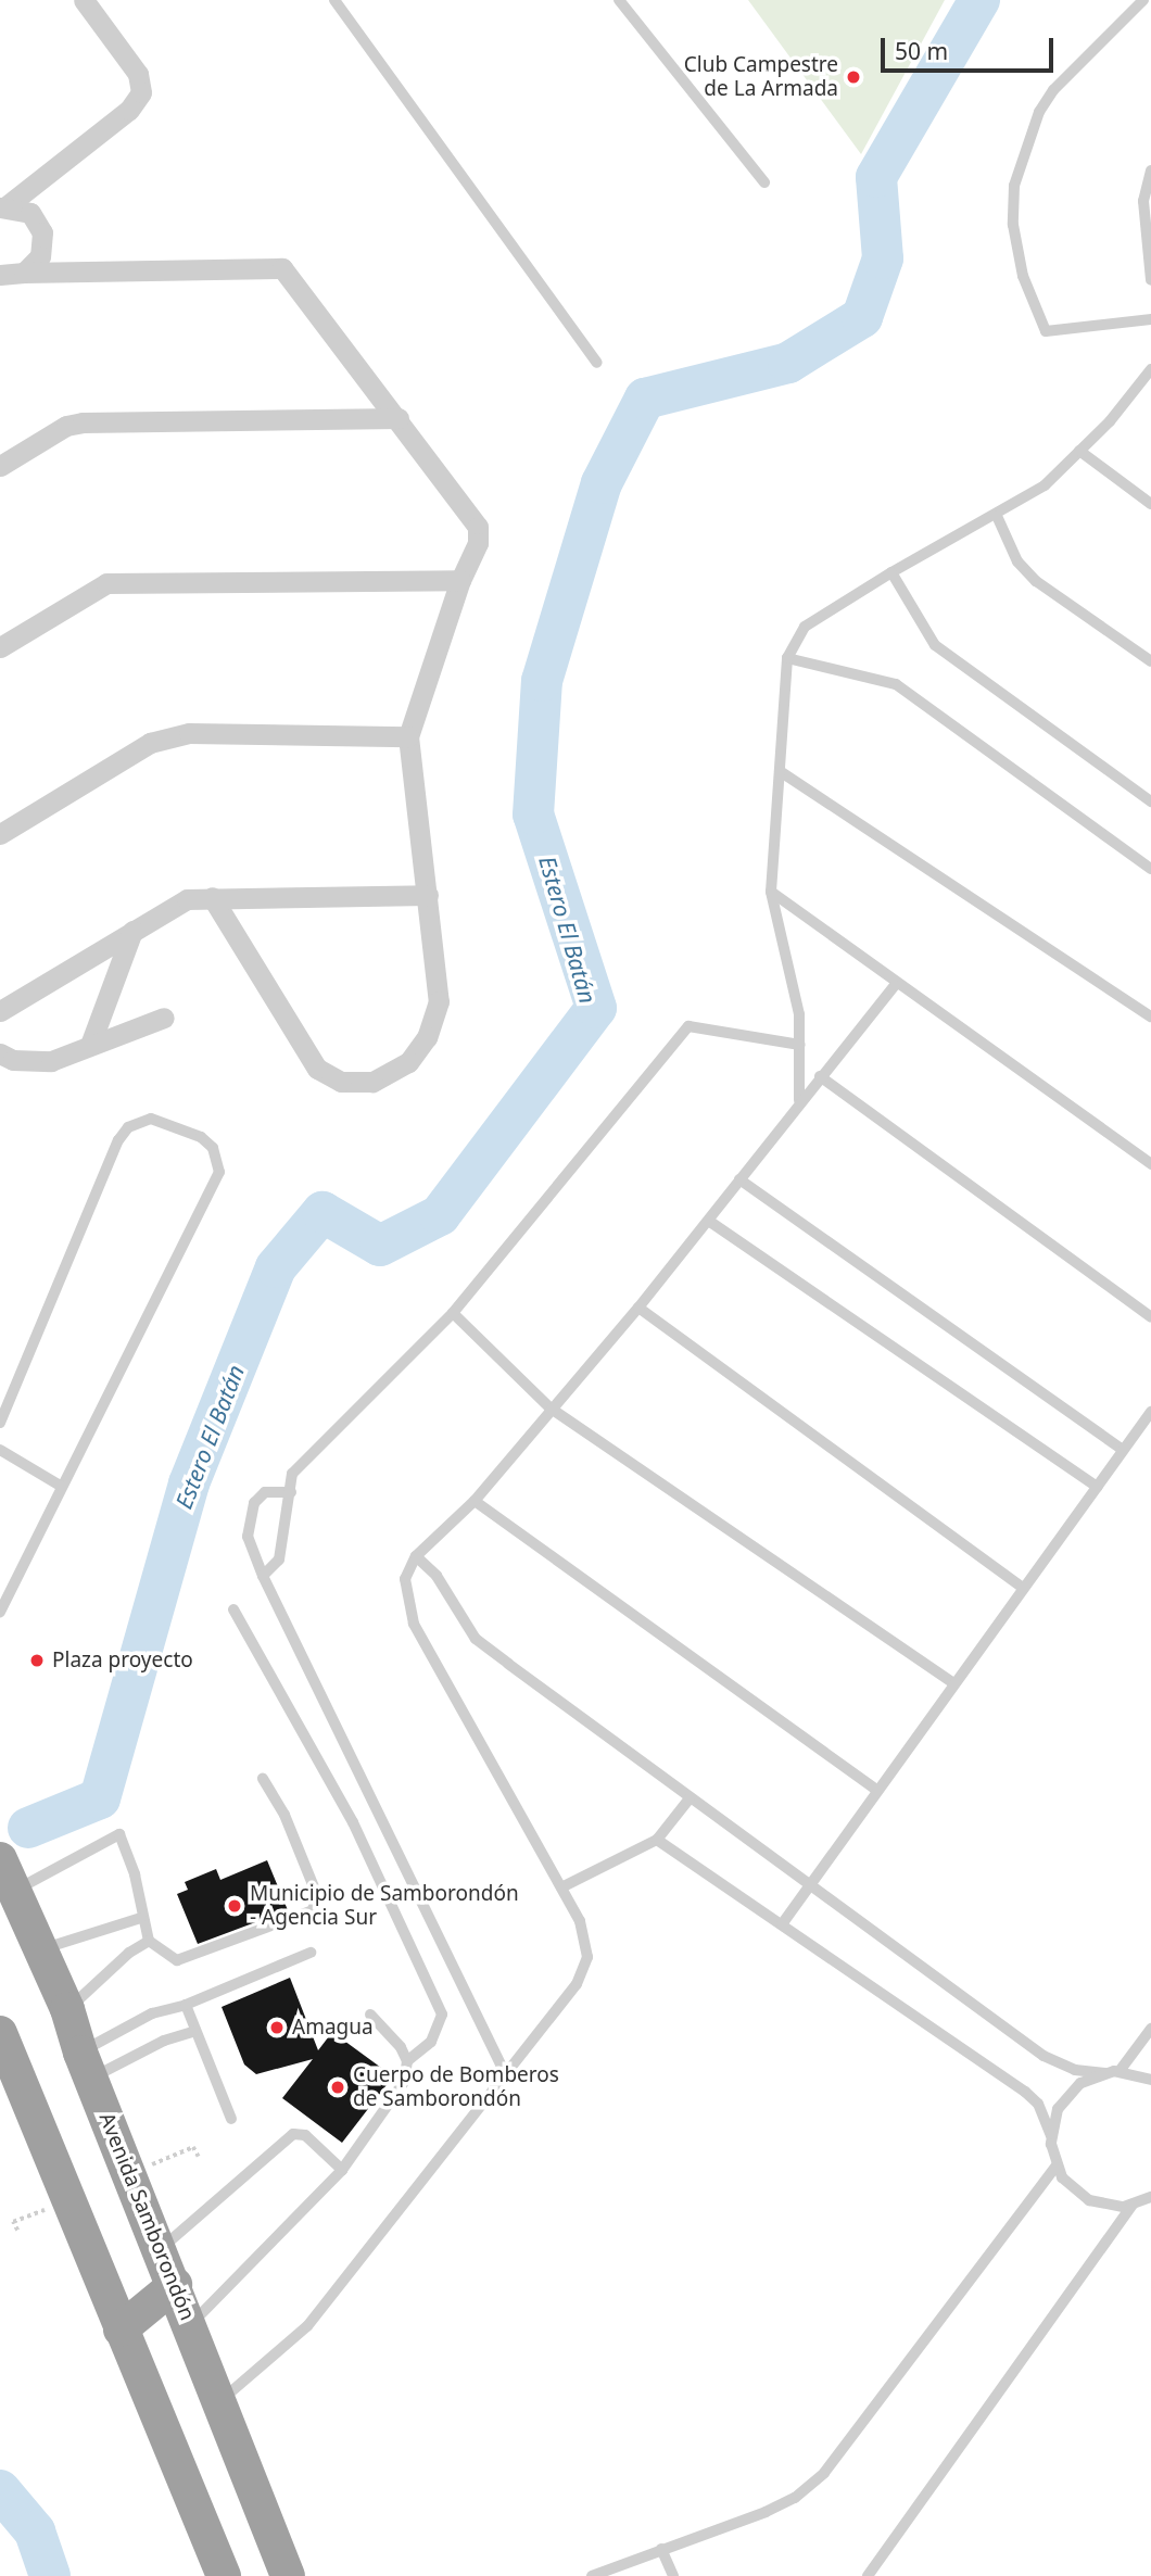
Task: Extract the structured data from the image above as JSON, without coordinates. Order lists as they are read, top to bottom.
{
  "streets": {
    "highway": ["Avenida Samborondón"]
  },
  "water": ["Estero El Batán"],
  "places": [
    "Club Campestre de La Armada",
    "Plaza proyecto",
    "Municipio de Samborondón - Agencia Sur",
    "Amagua",
    "Cuerpo de Bomberos de Samborondón"
  ],
  "scale_bar": "50 m"
}
